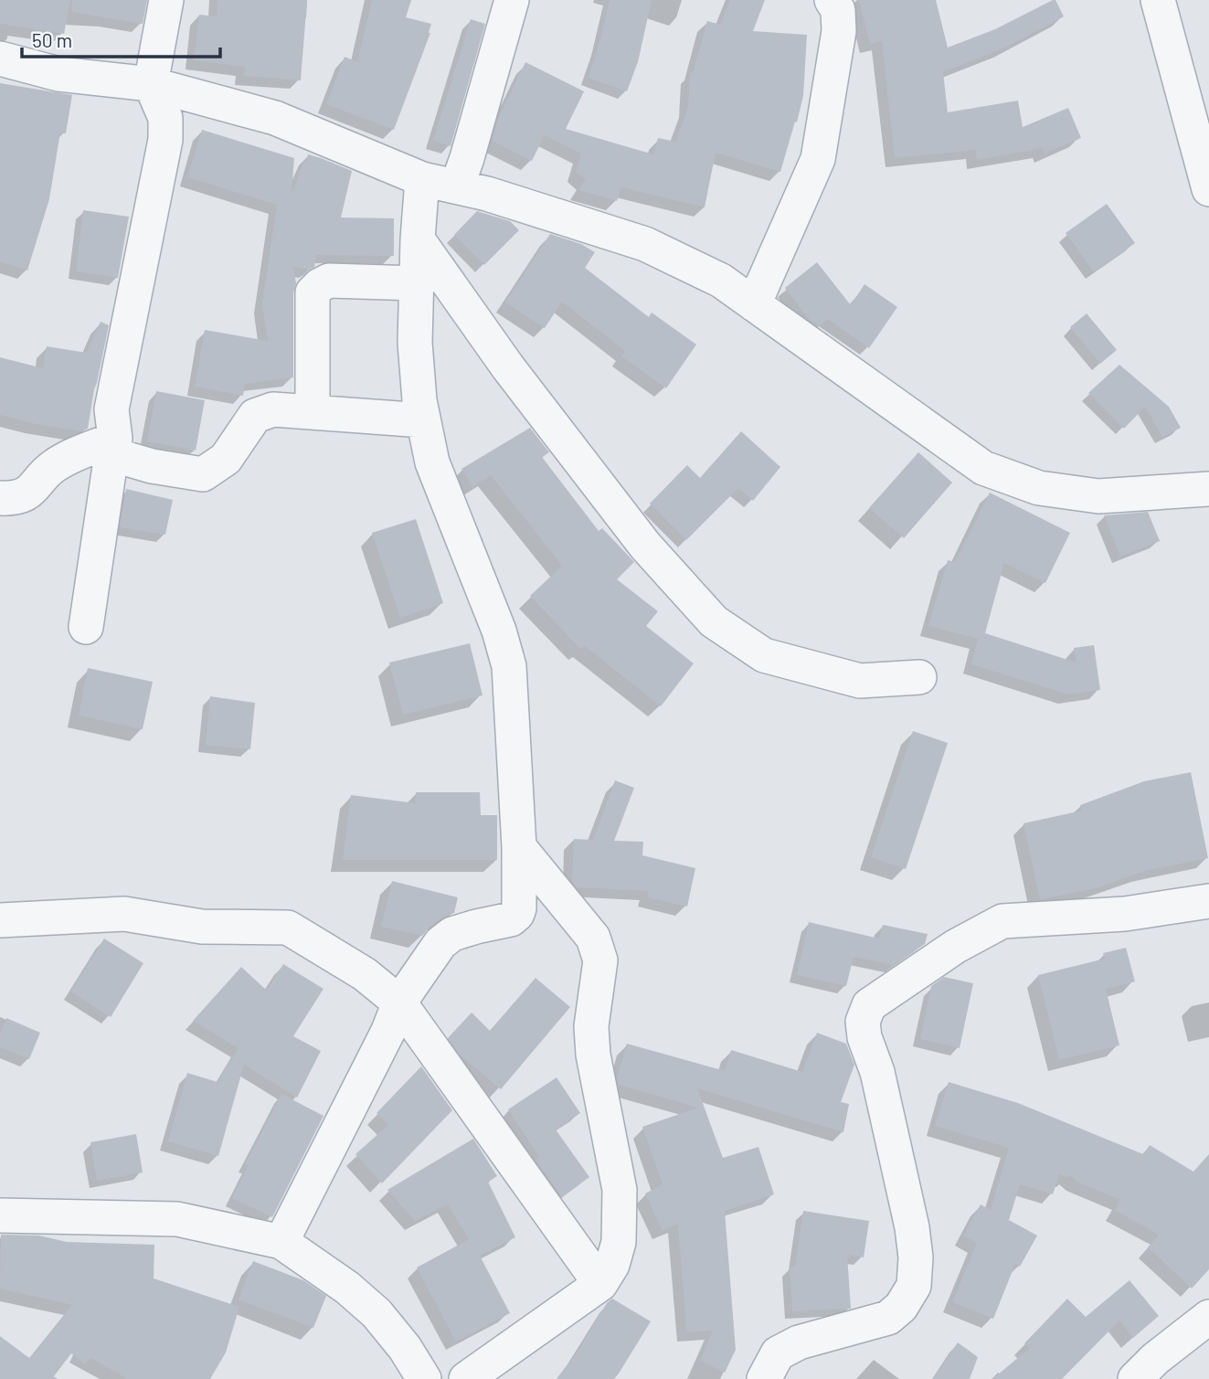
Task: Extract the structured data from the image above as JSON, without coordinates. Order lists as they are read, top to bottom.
{
  "scale_bar": "50 m"
}
